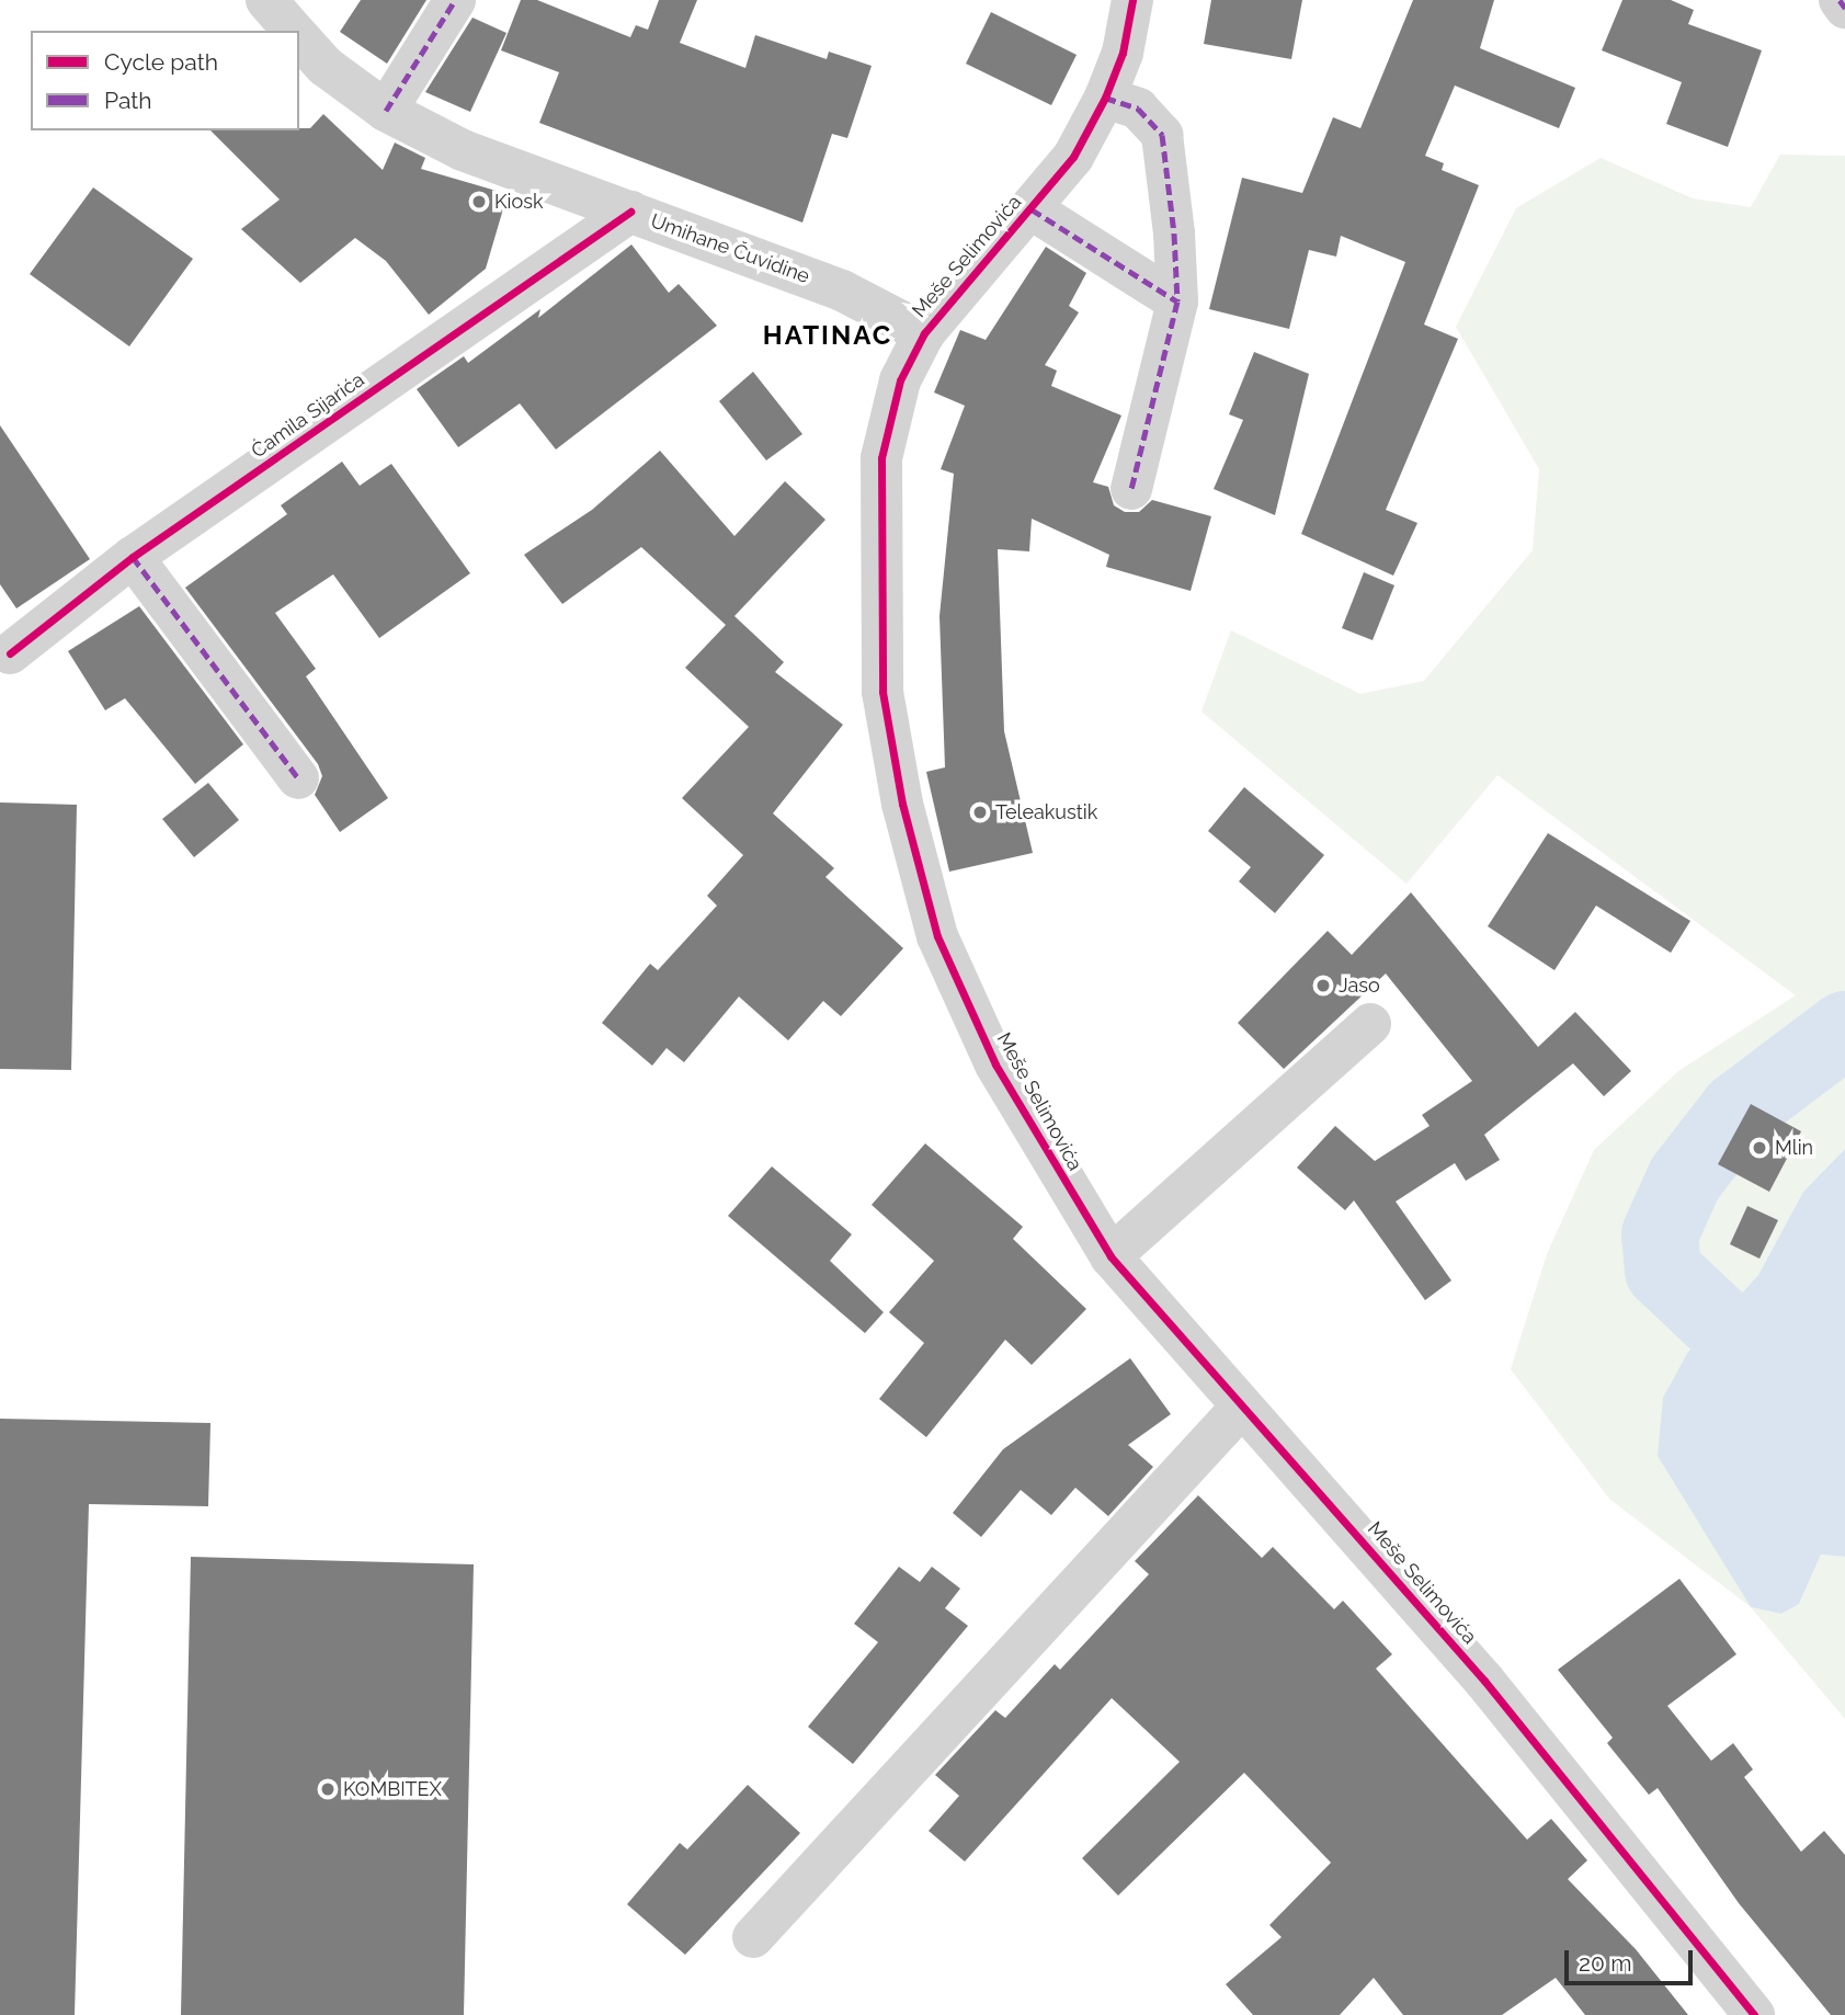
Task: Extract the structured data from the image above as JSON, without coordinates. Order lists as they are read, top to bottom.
{
  "streets": {
    "street": ["Umihane Čuvidine", "Meše Selimovića", "Ćamila Sijarića"]
  },
  "crossings": [
    ["Umihane Čuvidine", "Meše Selimovića"],
    ["Umihane Čuvidine", "Ćamila Sijarića"]
  ],
  "districts": ["HATINAC"],
  "places": [
    "Kiosk",
    "Teleakustik",
    "Jaso",
    "Mlin",
    "KOMBITEX"
  ],
  "legend": ["Cycle path", "Path"],
  "scale_bar": "20 m"
}
